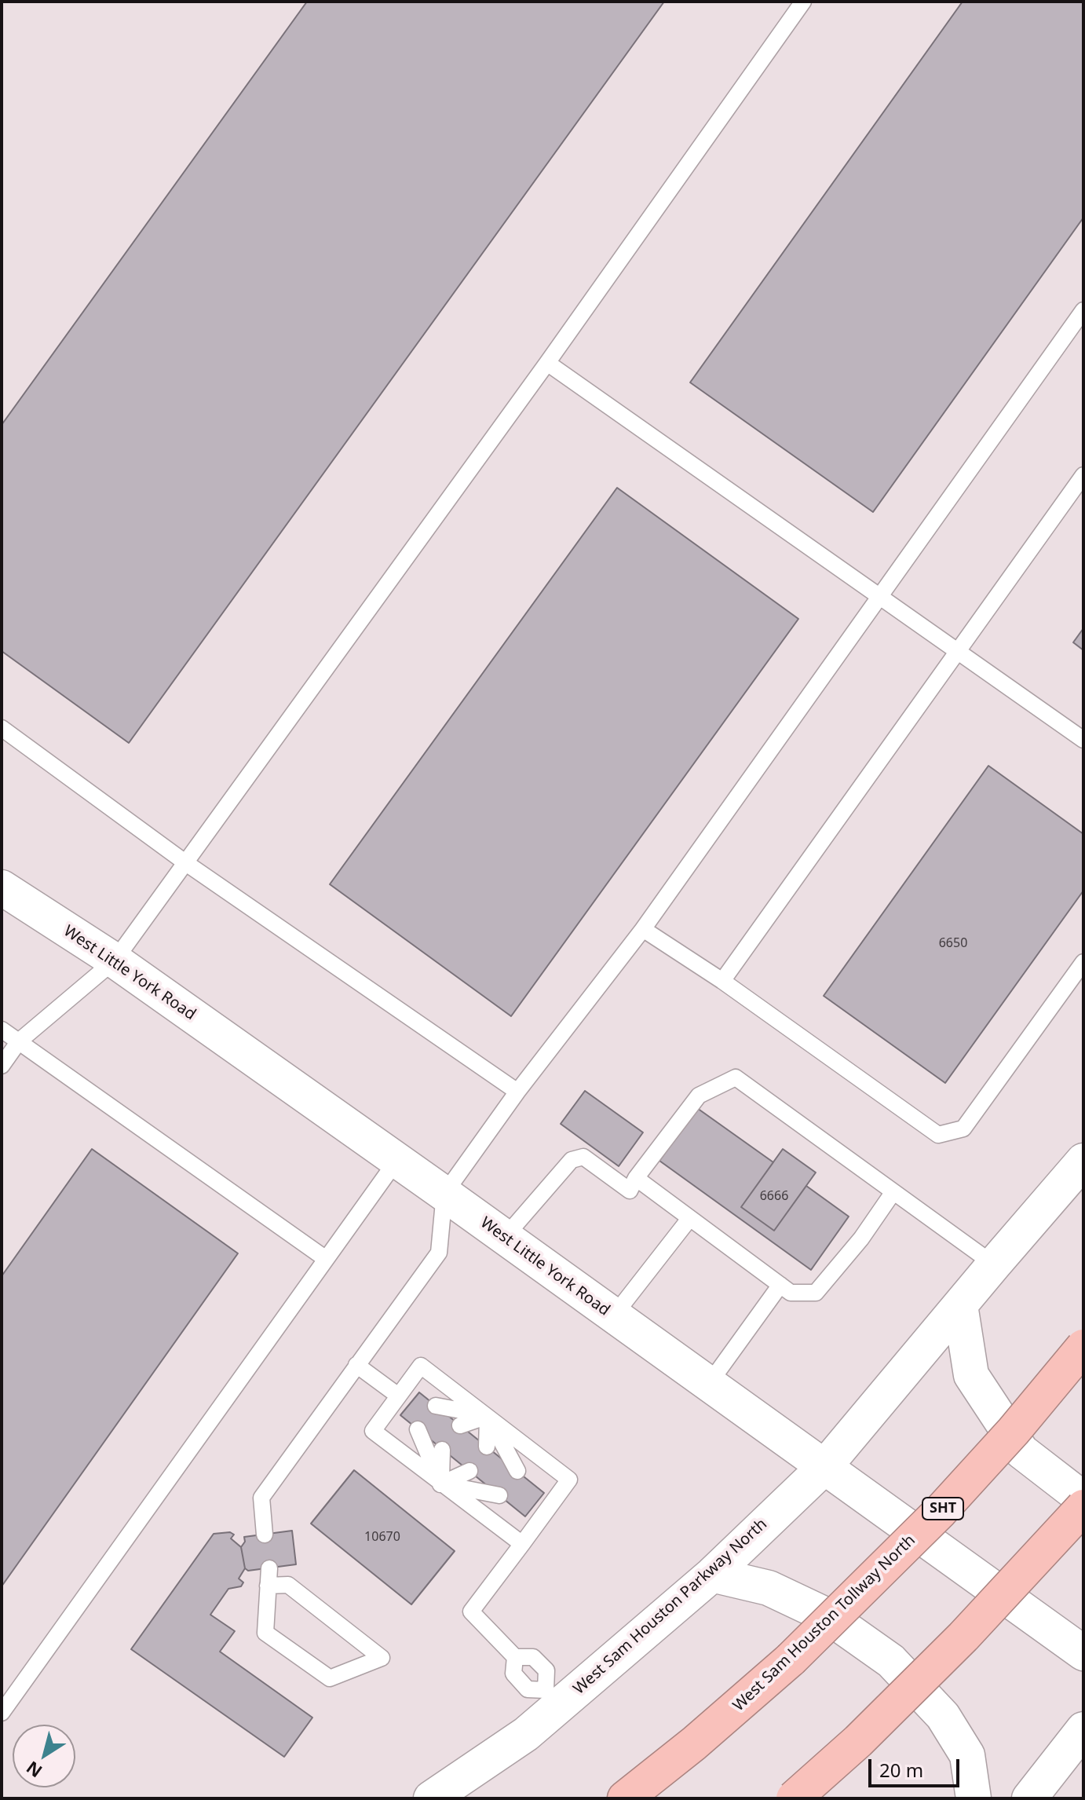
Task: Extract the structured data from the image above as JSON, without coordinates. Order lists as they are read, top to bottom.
{
  "streets": {
    "highway": ["SHT", "West Sam Houston Tollway North"],
    "main road": ["West Little York Road", "West Sam Houston Parkway North"]
  },
  "crossings": [
    ["West Little York Road", "West Sam Houston Parkway North"]
  ],
  "house_numbers": ["6650", "6666", "10670"],
  "scale_bar": "20 m",
  "north": "bottom left"
}
